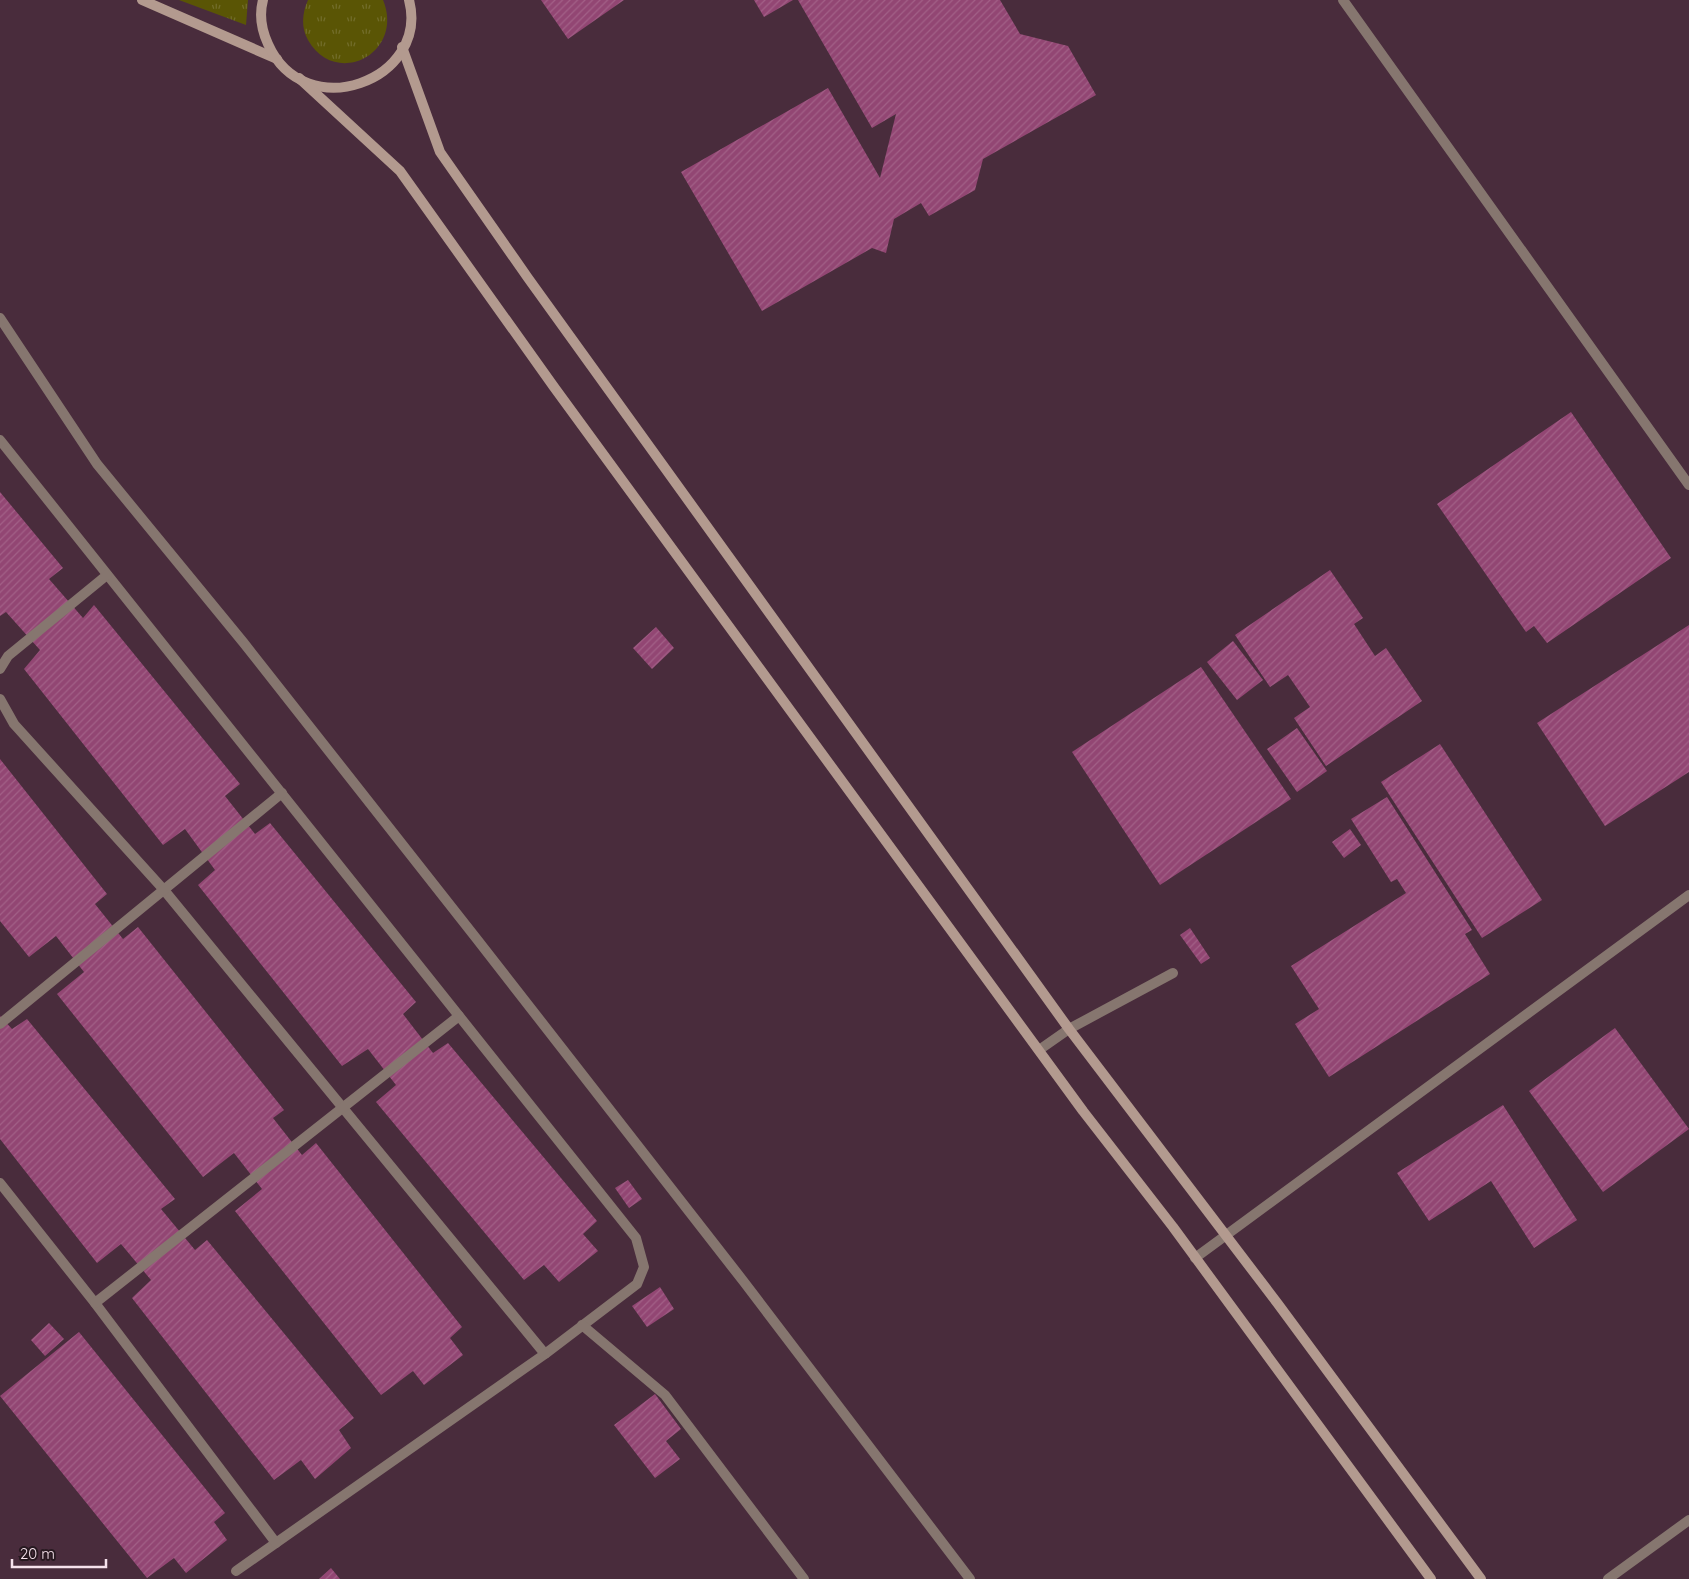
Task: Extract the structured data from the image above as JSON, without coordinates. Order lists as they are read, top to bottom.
{
  "scale_bar": "20 m"
}
